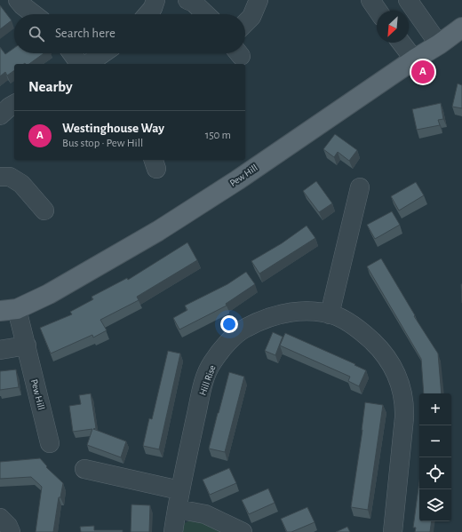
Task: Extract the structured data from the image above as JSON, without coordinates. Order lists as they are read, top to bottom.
{
  "streets": {
    "main road": ["Pew Hill"],
    "street": ["Hill Rise"]
  },
  "north": "bottom left",
  "page": {
    "search": "Search here",
    "pins": "A",
    "heading": "Nearby",
    "list": [
      {
        "mark": "A",
        "name": "Westinghouse Way",
        "note": "Bus stop · Pew Hill",
        "value": "150 m"
      }
    ],
    "map_buttons": ["+", "−"]
  }
}
